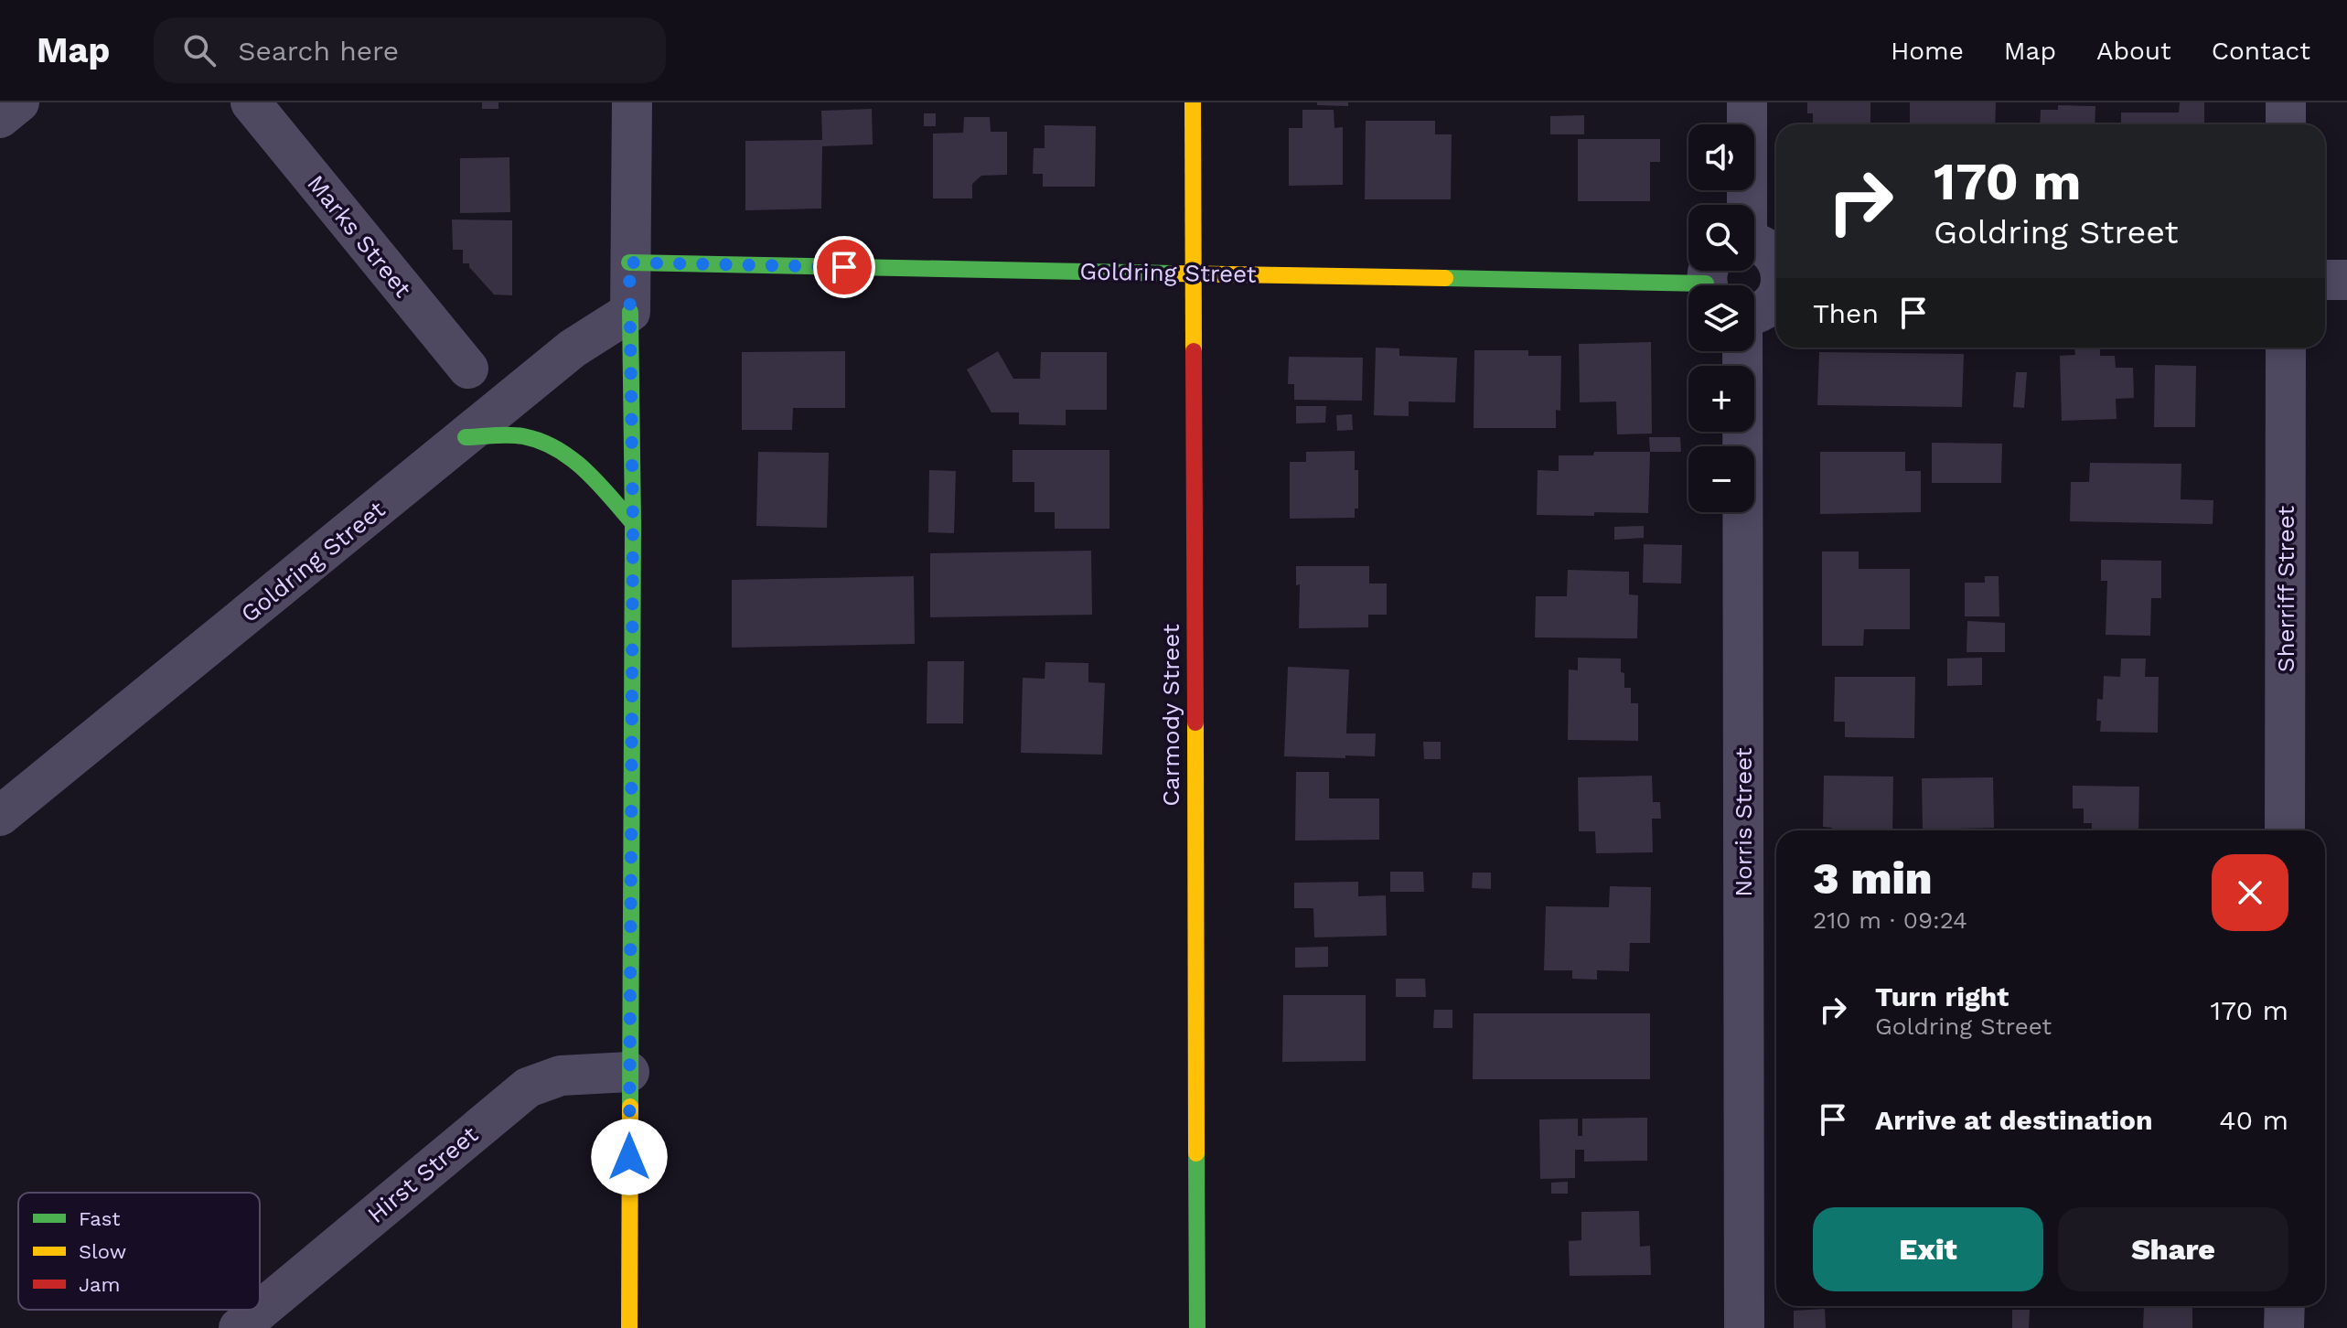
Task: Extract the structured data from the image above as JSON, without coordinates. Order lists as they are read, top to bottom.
{
  "streets": {
    "street": [
      "Marks Street",
      "Goldring Street",
      "Sherriff Street",
      "Carmody Street",
      "Norris Street",
      "Hirst Street"
    ]
  },
  "crossings": [
    ["Goldring Street", "Carmody Street"],
    ["Goldring Street", "Norris Street"]
  ],
  "legend": ["Fast", "Slow", "Jam"],
  "page": {
    "header": "Map",
    "search": "Search here",
    "nav": [
      "Home",
      "Map",
      "About",
      "Contact"
    ],
    "map_buttons": ["+", "−"],
    "turn": ["170 m", "Goldring Street"],
    "then": "Then",
    "heading": ["3 min", "210 m · 09:24"],
    "list": [
      {
        "name": "Turn right",
        "note": "Goldring Street",
        "value": "170 m"
      },
      {
        "name": "Arrive at destination",
        "value": "40 m"
      }
    ],
    "buttons": ["Exit", "Share"]
  }
}
